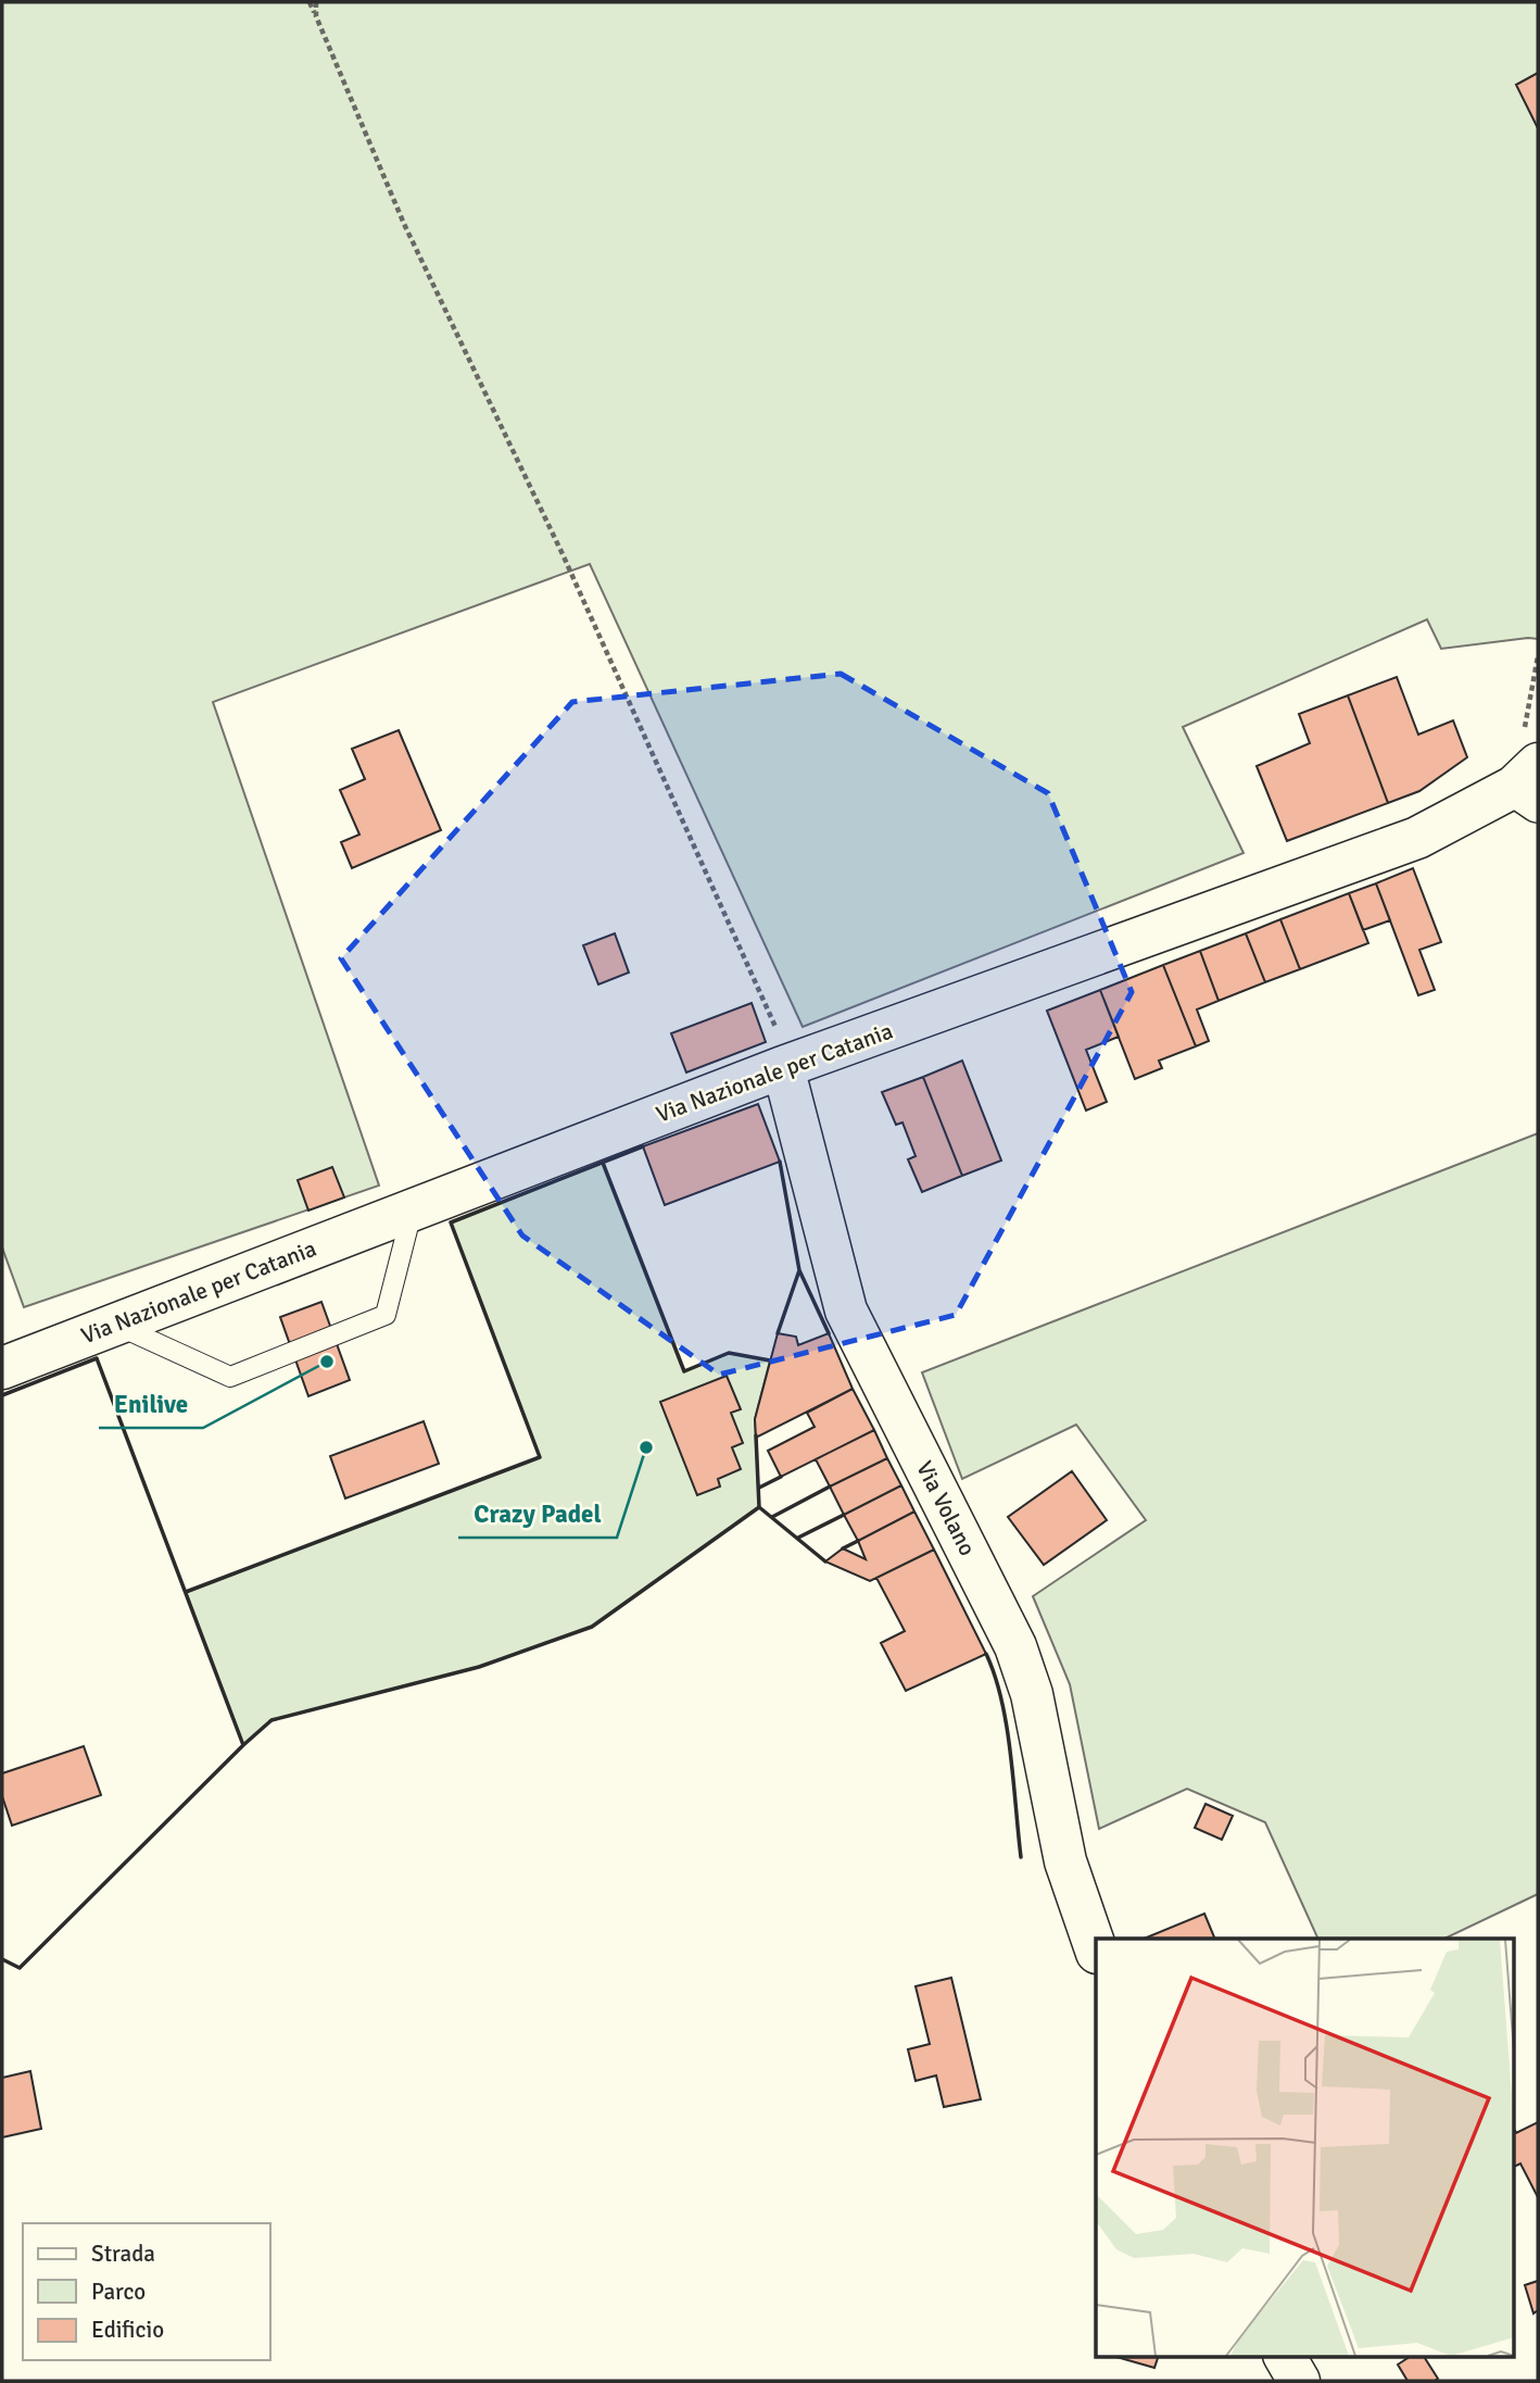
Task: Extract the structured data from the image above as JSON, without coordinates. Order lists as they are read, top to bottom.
{
  "streets": {
    "main road": ["Via Nazionale per Catania", "Via Volano"]
  },
  "crossings": [
    ["Via Nazionale per Catania", "Via Volano"]
  ],
  "places": ["Enilive", "Crazy Padel"],
  "legend": ["Strada", "Parco", "Edificio"]
}
